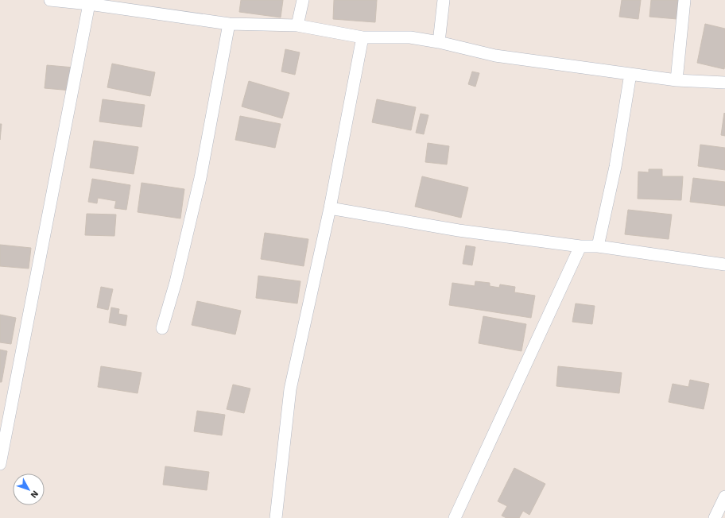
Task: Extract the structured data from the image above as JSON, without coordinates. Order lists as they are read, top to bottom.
{
  "north": "bottom right"
}
